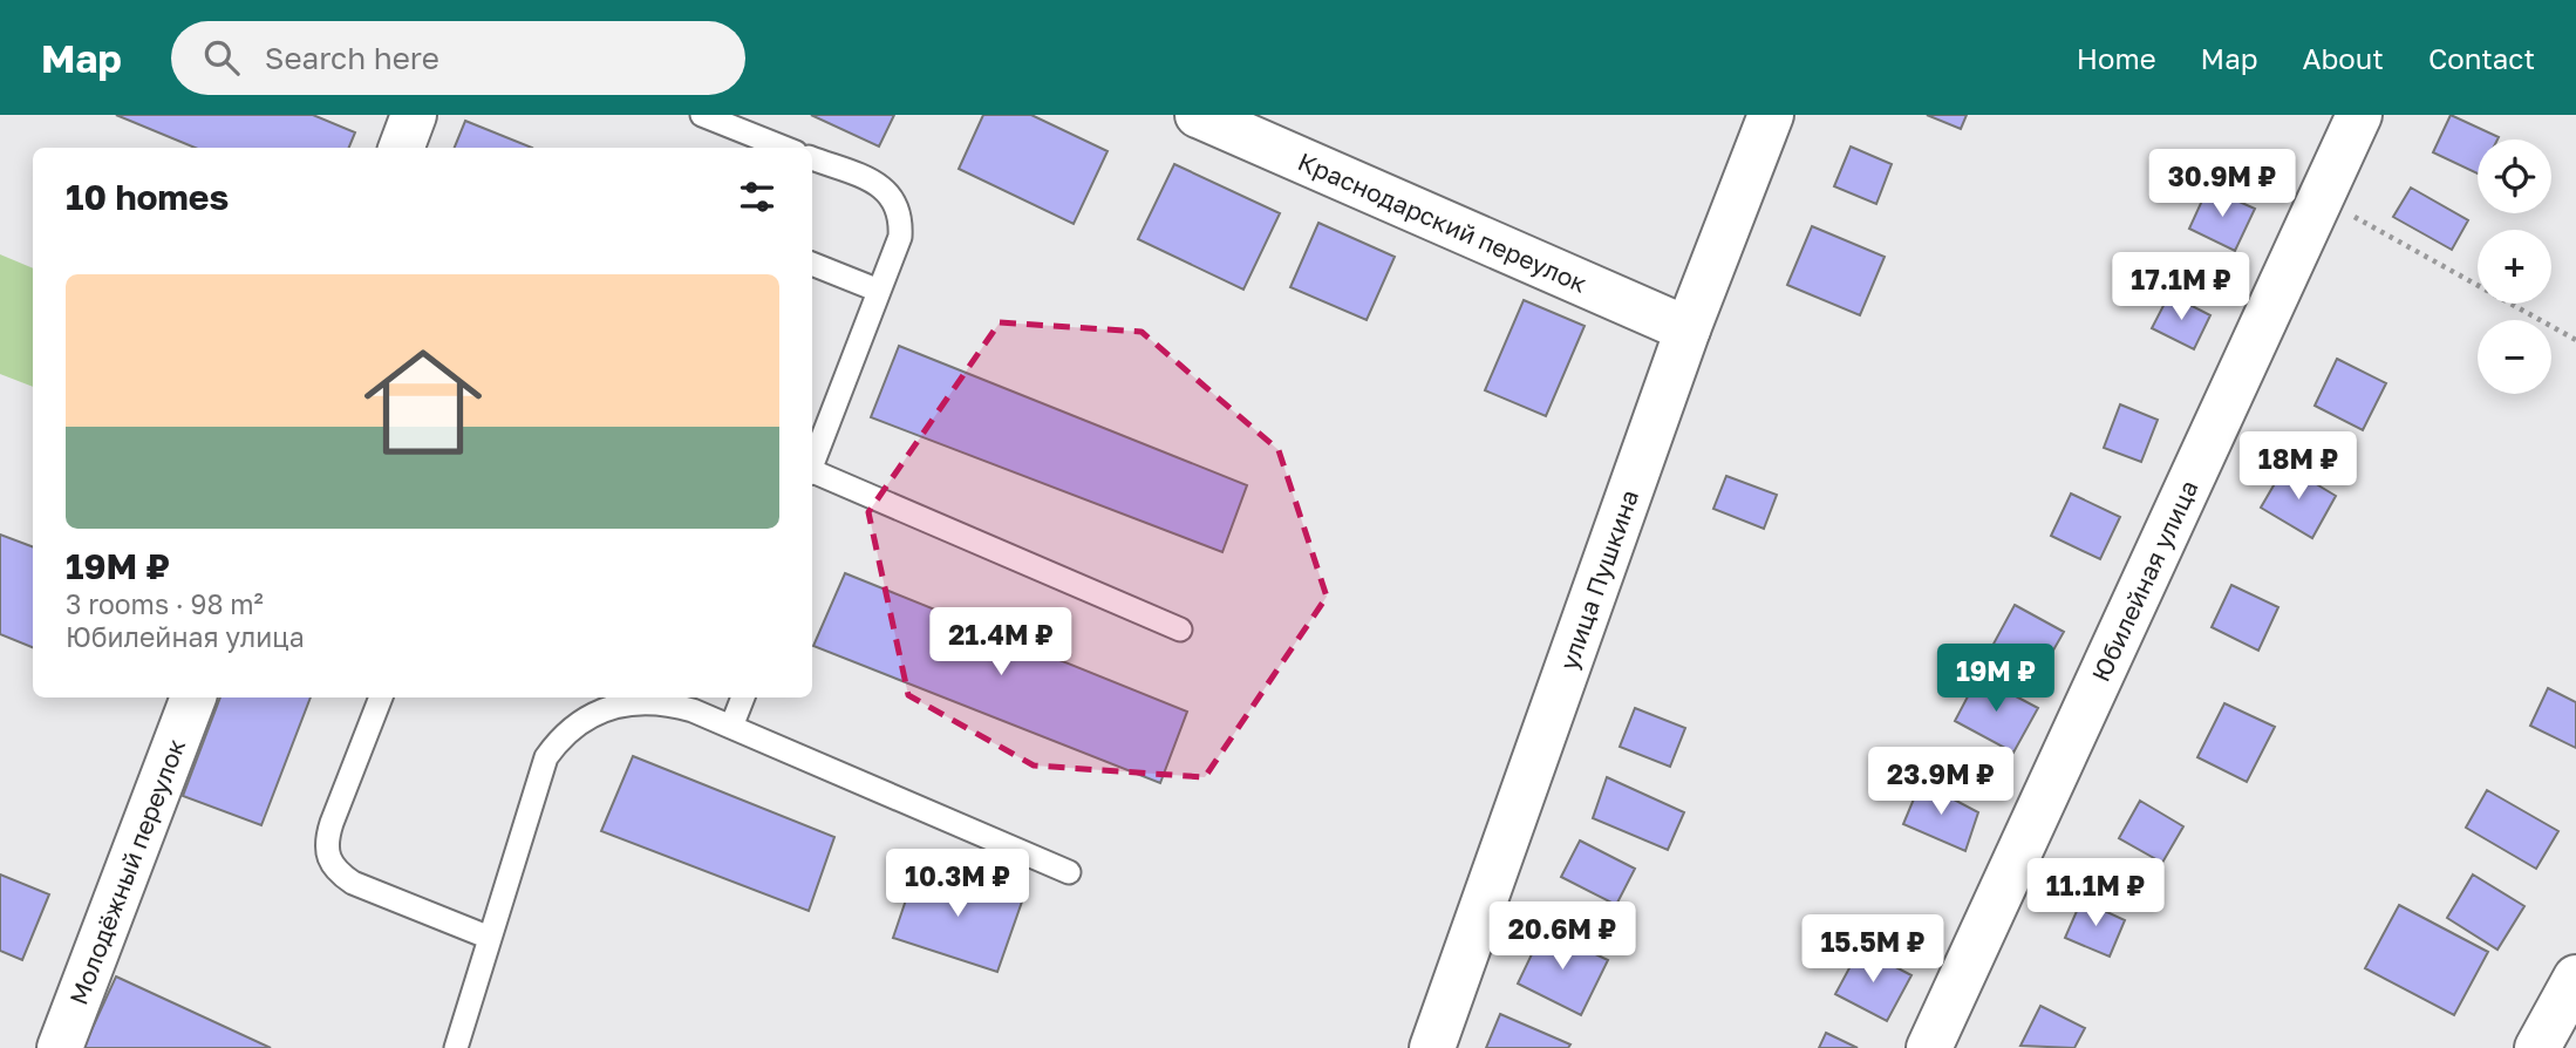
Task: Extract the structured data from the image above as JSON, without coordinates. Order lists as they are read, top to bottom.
{
  "streets": {
    "street": [
      "Краснодарский переулок",
      "улица Пушкина",
      "Юбилейная улица",
      "Молодёжный переулок"
    ]
  },
  "crossings": [
    ["Краснодарский переулок", "улица Пушкина"]
  ],
  "page": {
    "header": "Map",
    "search": "Search here",
    "nav": [
      "Home",
      "Map",
      "About",
      "Contact"
    ],
    "map_buttons": ["+", "−"],
    "heading": "10 homes",
    "price": [
      "30.9M ₽",
      "17.1M ₽",
      "18M ₽",
      "21.4M ₽",
      "19M ₽",
      "23.9M ₽",
      "10.3M ₽",
      "11.1M ₽",
      "20.6M ₽",
      "15.5M ₽"
    ],
    "list": [
      {
        "name": "19M ₽",
        "note": "3 rooms · 98 m² · Юбилейная улица"
      }
    ]
  }
}
